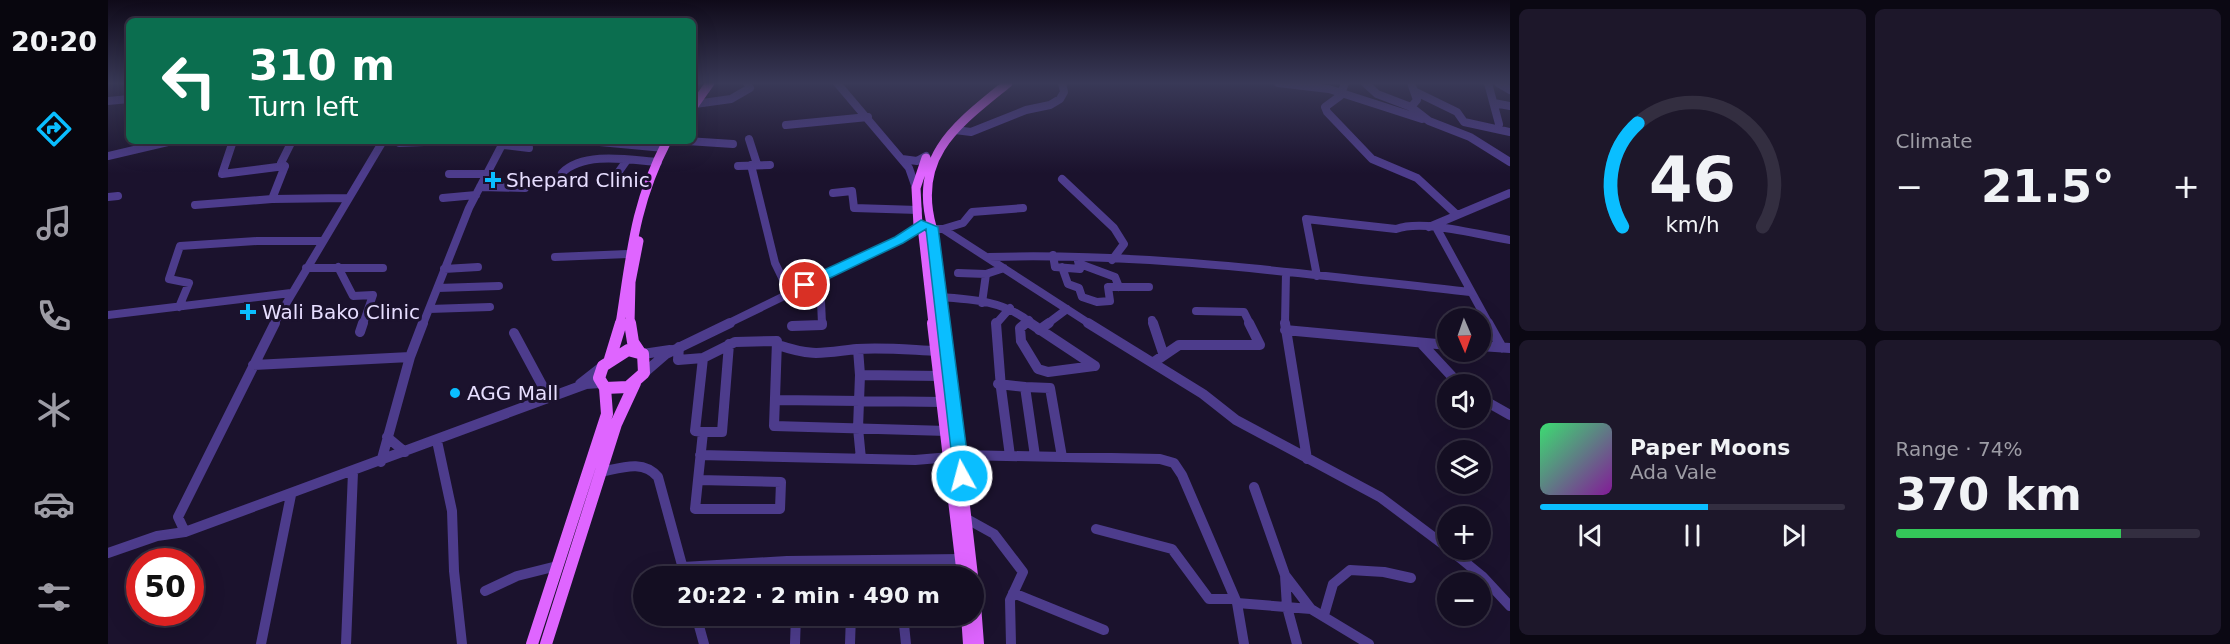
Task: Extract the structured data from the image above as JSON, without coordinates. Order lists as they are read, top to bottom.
{
  "places": {
    "health": ["Shepard Clinic", "Wali Bako Clinic"],
    "other": ["AGG Mall"]
  },
  "north": "bottom",
  "page": {
    "tabs": "20:20",
    "tile": [
      "Climate",
      ["Range · 74%", "370 km"]
    ],
    "turn": ["310 m", "Turn left"],
    "heat": ["−", "21.5°", "+"],
    "map_buttons": ["+", "−"],
    "song": ["Paper Moons", "Ada Vale"],
    "limit": "50",
    "trip": "20:22 · 2 min · 490 m",
    "gauge": ["46", "km/h"]
  }
}
